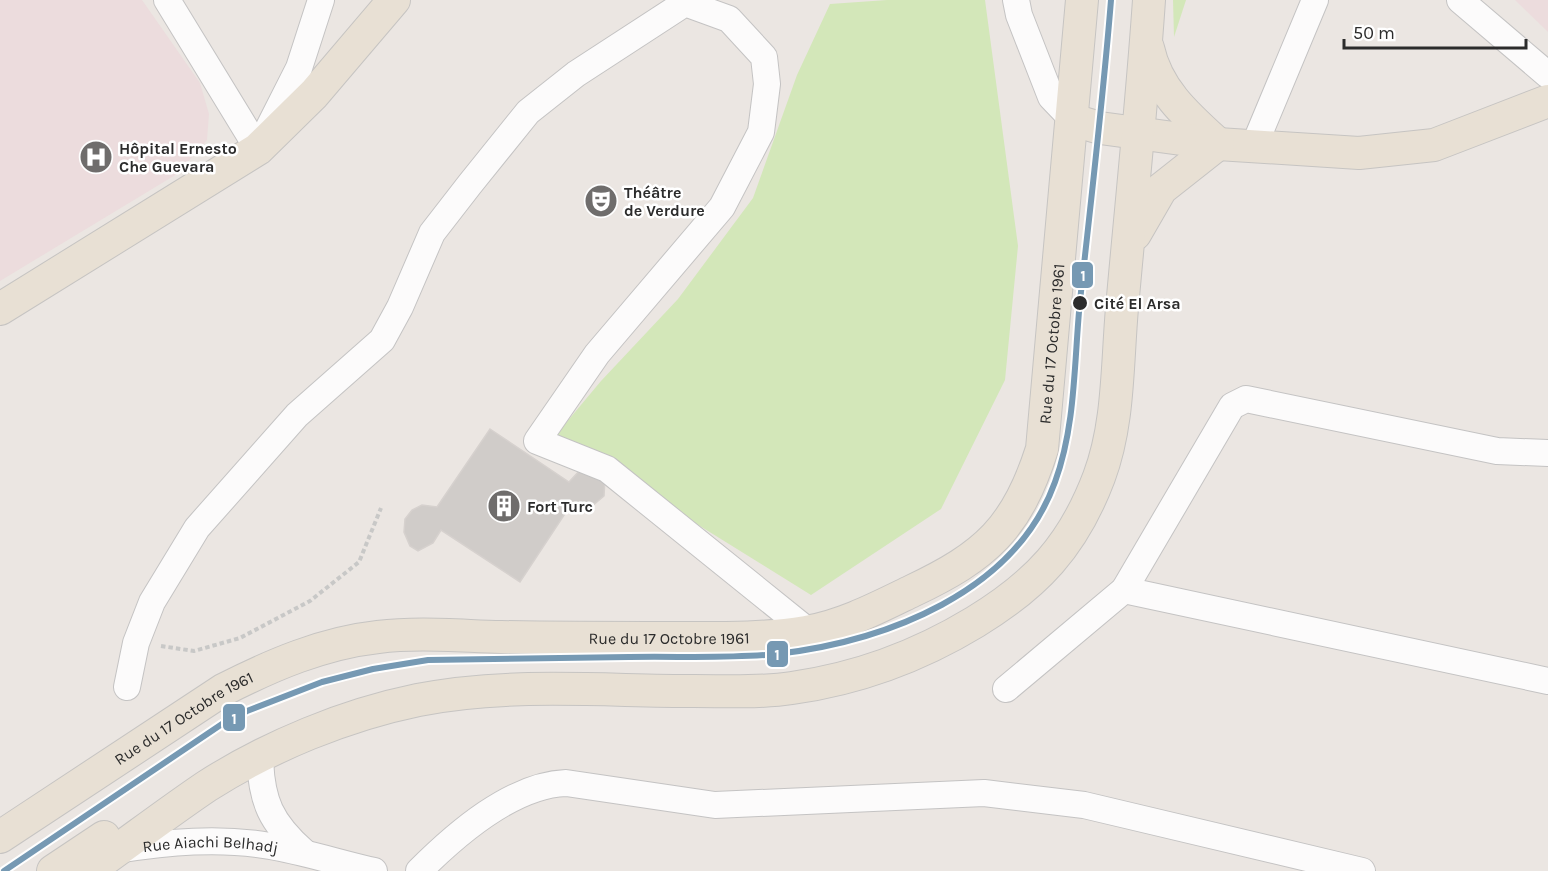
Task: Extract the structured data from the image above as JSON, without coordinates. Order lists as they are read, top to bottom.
{
  "streets": {
    "main road": ["Rue du 17 Octobre 1961"],
    "street": ["Rue Aiachi Belhadj"]
  },
  "places": {
    "hospital": ["Hôpital Ernesto Che Guevara"],
    "theatre": ["Théâtre de Verdure"],
    "other": ["Cité El Arsa"],
    "building": ["Fort Turc"]
  },
  "lines": ["transit line 1"],
  "scale_bar": "50 m"
}
